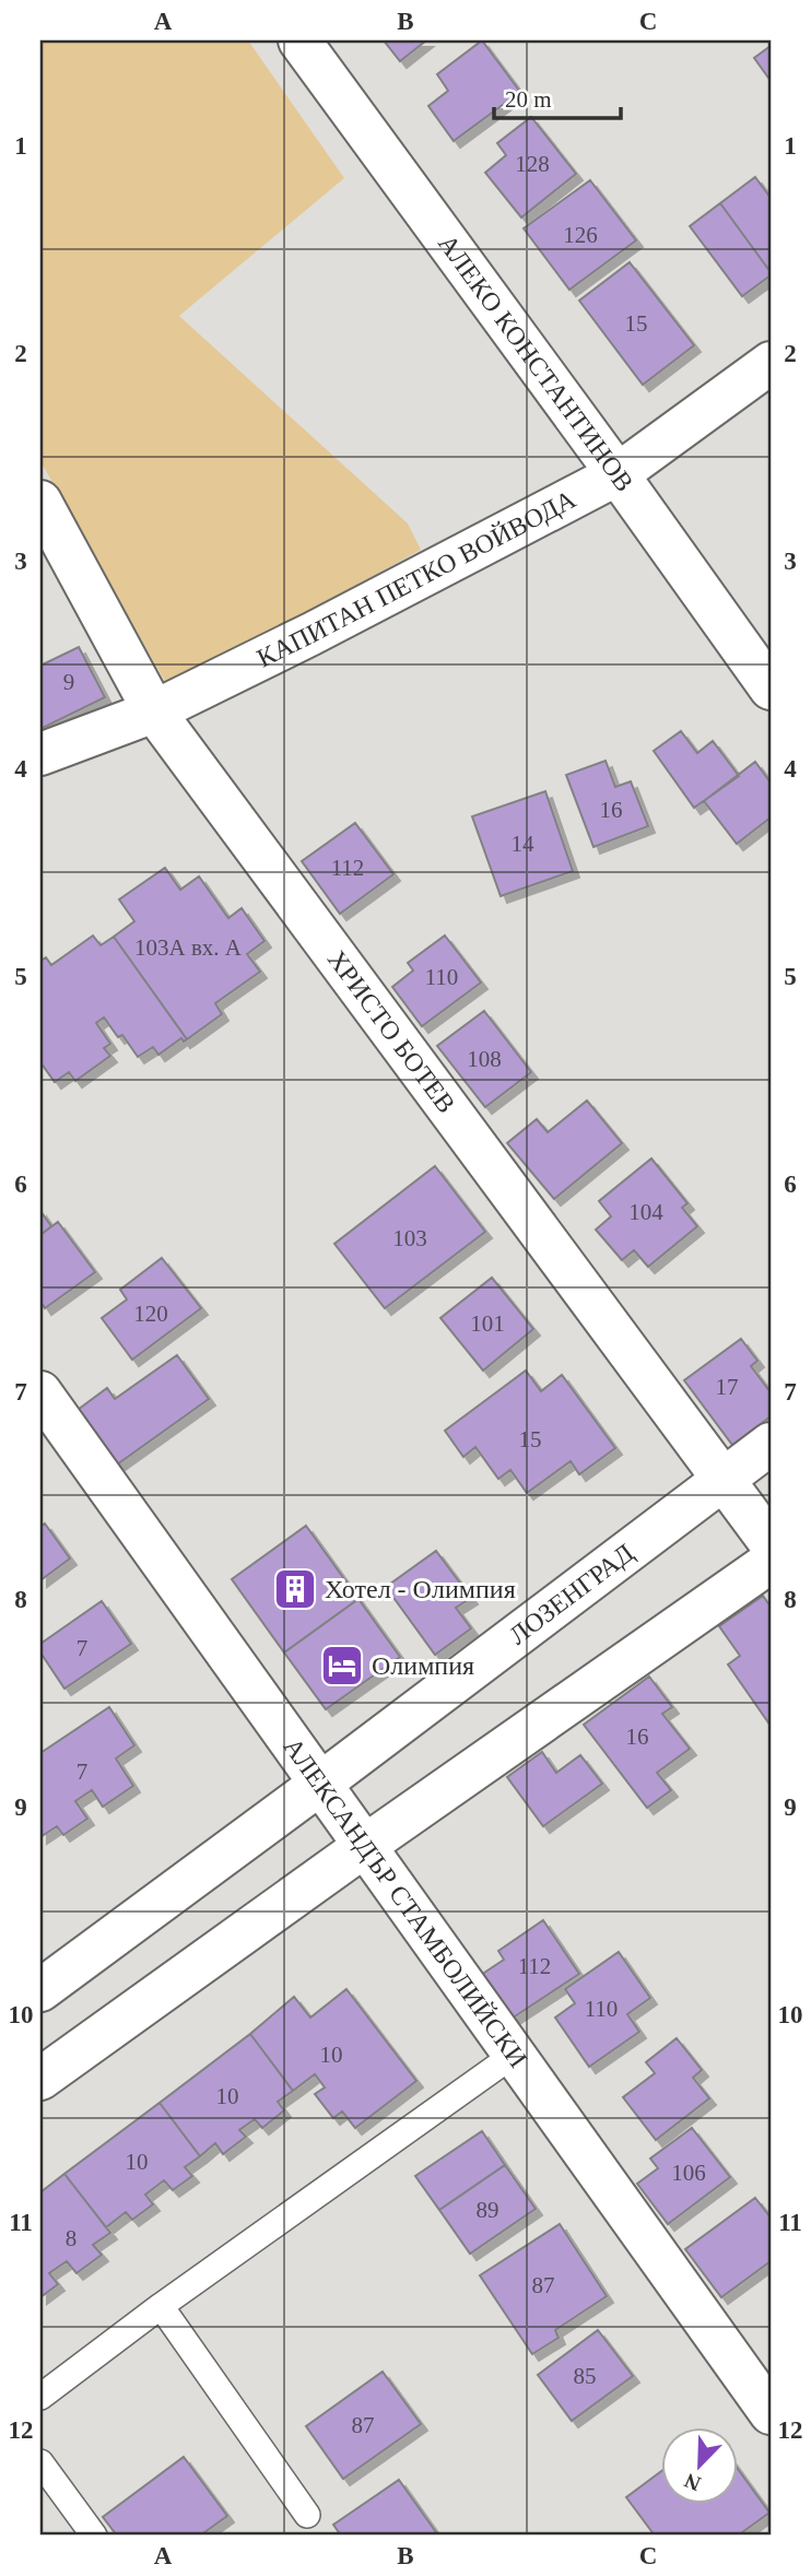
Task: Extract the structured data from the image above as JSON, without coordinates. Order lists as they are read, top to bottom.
{
  "streets": {
    "street": [
      "АЛЕКО КОНСТАНТИНОВ",
      "КАПИТАН ПЕТКО ВОЙВОДА",
      "ХРИСТО БОТЕВ",
      "ЛОЗЕНГРАД",
      "АЛЕКСАНДЪР СТАМБОЛИЙСКИ"
    ]
  },
  "crossings": [
    ["АЛЕКО КОНСТАНТИНОВ", "КАПИТАН ПЕТКО ВОЙВОДА"],
    ["КАПИТАН ПЕТКО ВОЙВОДА", "ХРИСТО БОТЕВ"],
    ["ХРИСТО БОТЕВ", "ЛОЗЕНГРАД"],
    ["ЛОЗЕНГРАД", "АЛЕКСАНДЪР СТАМБОЛИЙСКИ"]
  ],
  "places": {
    "building": ["Хотел - Олимпия"],
    "hotel": ["Олимпия"]
  },
  "house_numbers": [
    "128",
    "126",
    "15",
    "9",
    "16",
    "14",
    "112",
    "103А вх. А",
    "110",
    "108",
    "104",
    "103",
    "120",
    "101",
    "17",
    "15",
    "7",
    "16",
    "7",
    "112",
    "110",
    "10",
    "10",
    "10",
    "106",
    "89",
    "8",
    "87",
    "85",
    "87"
  ],
  "scale_bar": "20 m",
  "north": "bottom left",
  "grid": {
    "columns": ["A", "B", "C"],
    "rows": [
      "1",
      "2",
      "3",
      "4",
      "5",
      "6",
      "7",
      "8",
      "9",
      "10",
      "11",
      "12"
    ]
  }
}
